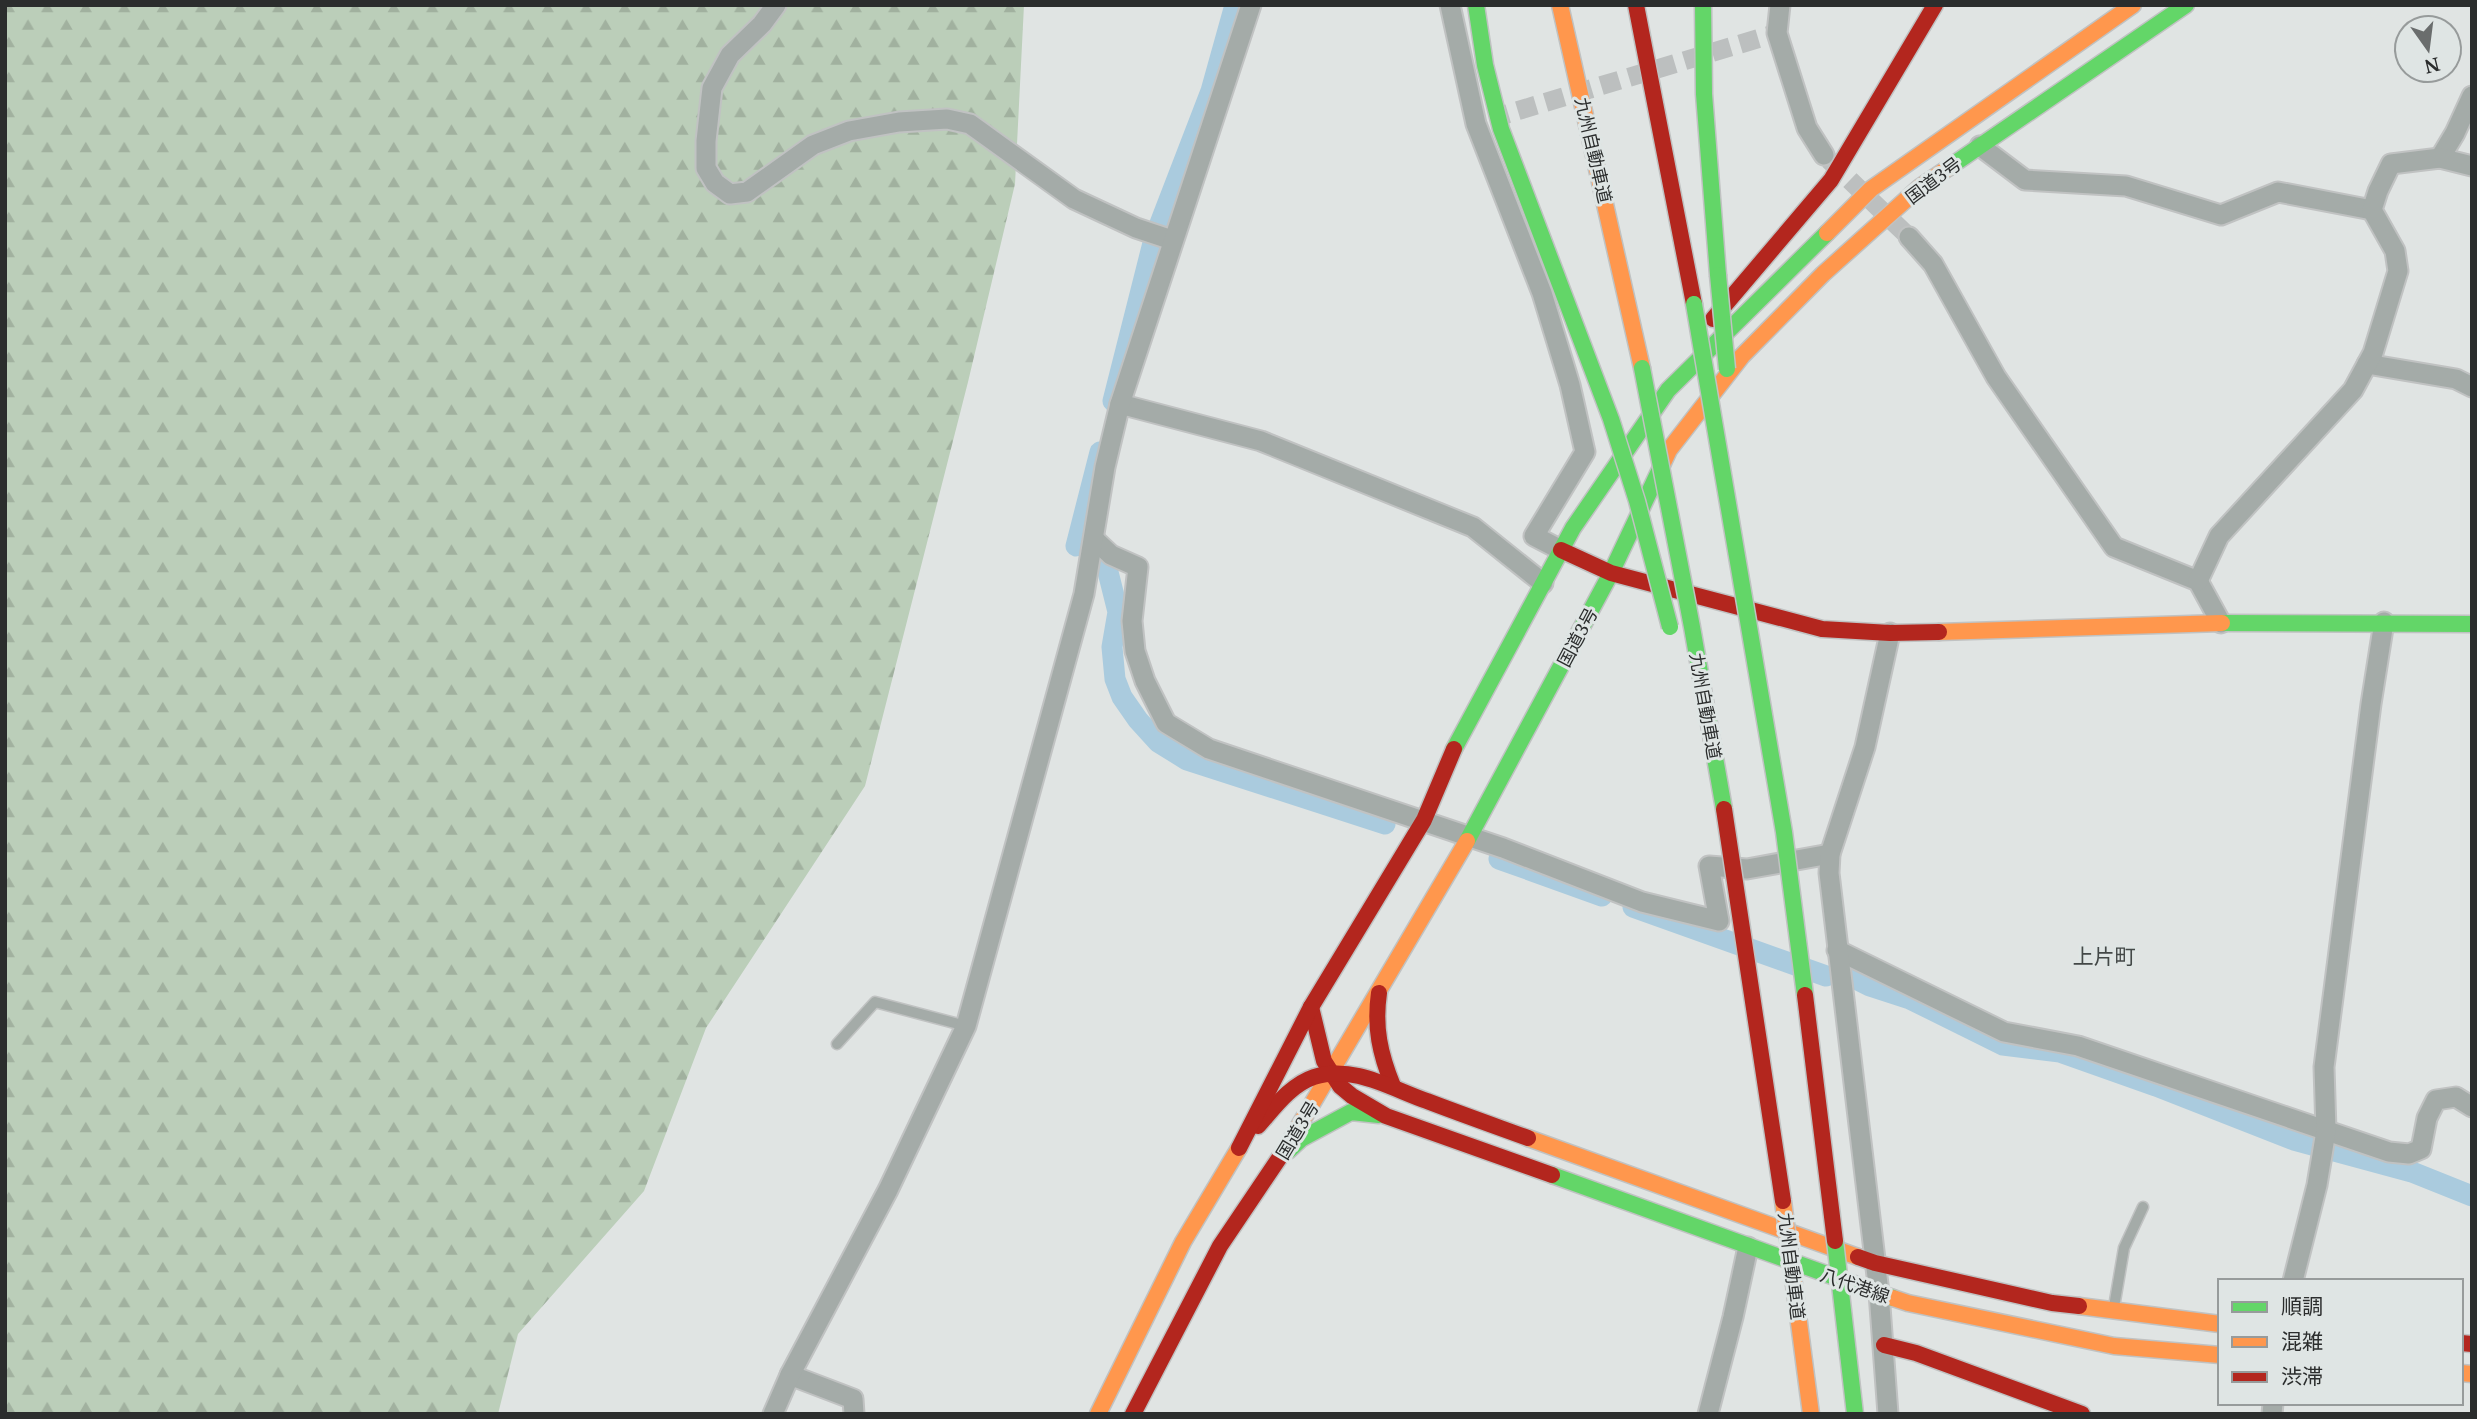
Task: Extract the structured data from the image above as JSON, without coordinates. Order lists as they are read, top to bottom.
{
  "streets": {
    "main road": ["九州自動車道", "国道3号", "八代港線"]
  },
  "crossings": [
    ["国道3号", "八代港線"]
  ],
  "districts": ["上片町"],
  "legend": ["順調", "混雑", "渋滞"],
  "north": "bottom"
}
